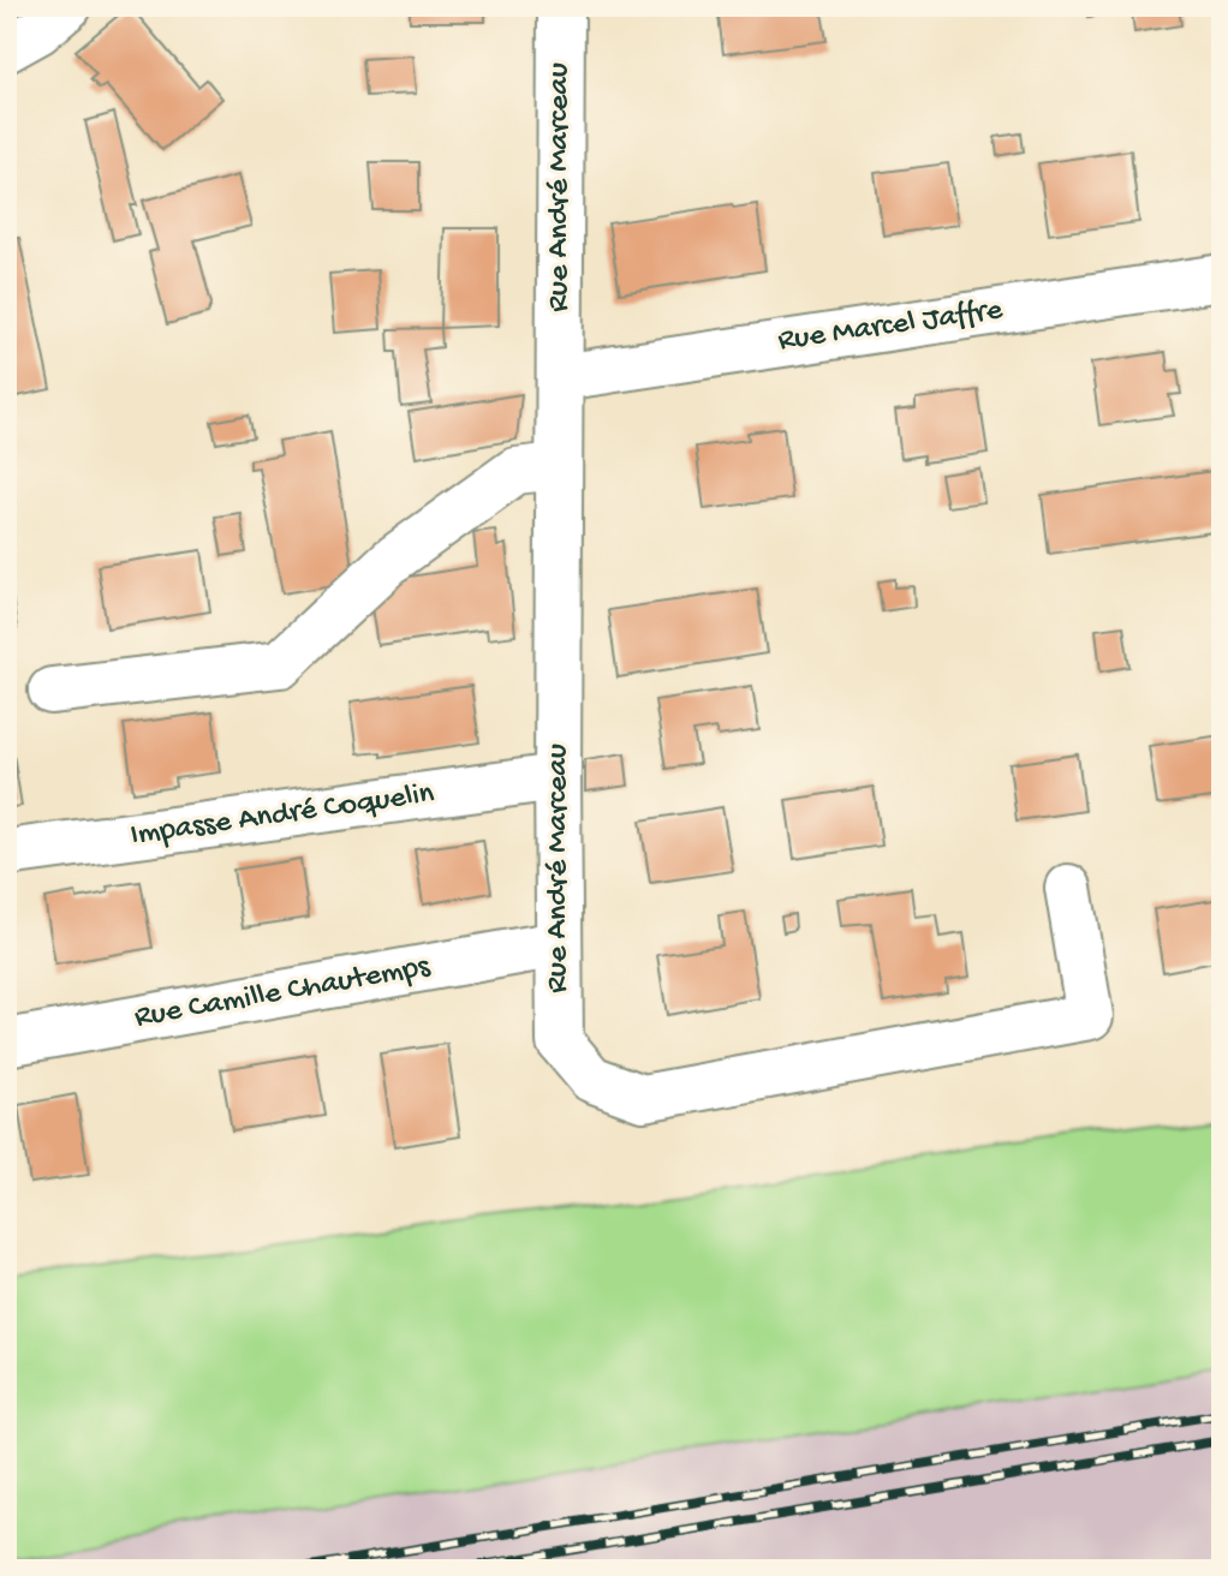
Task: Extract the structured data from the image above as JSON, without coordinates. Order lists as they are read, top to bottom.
{
  "streets": {
    "street": [
      "Rue André Marceau",
      "Rue Marcel Jaffre",
      "Impasse André Coquelin",
      "Rue Camille Chautemps"
    ]
  },
  "crossings": [
    ["Rue André Marceau", "Rue Marcel Jaffre"],
    ["Rue André Marceau", "Impasse André Coquelin"],
    ["Rue André Marceau", "Rue Camille Chautemps"]
  ]
}
